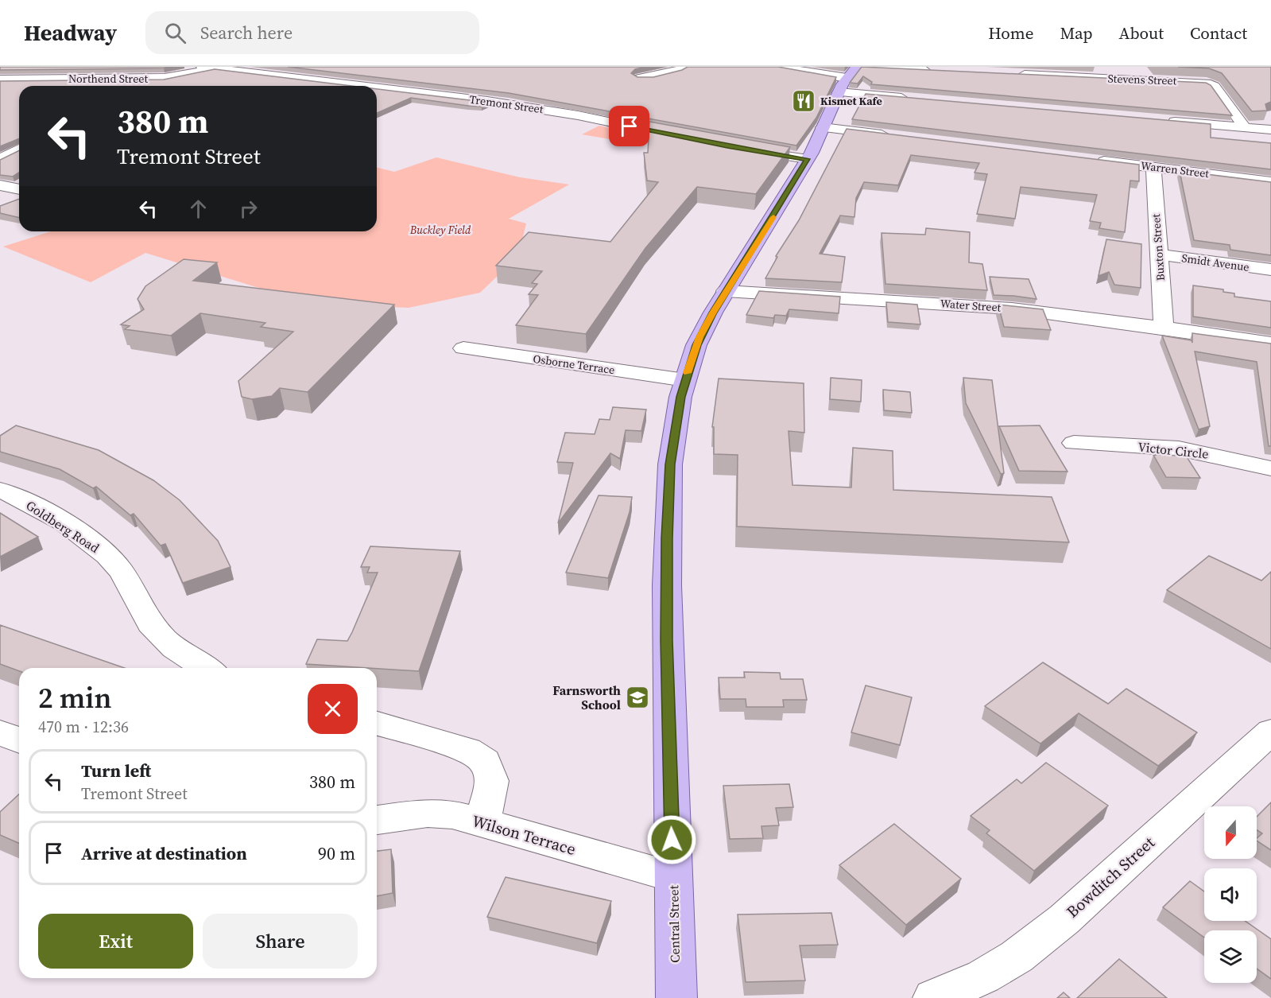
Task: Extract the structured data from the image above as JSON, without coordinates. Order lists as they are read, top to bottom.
{
  "streets": {
    "main road": ["Central Street"],
    "street": [
      "Northend Street",
      "Stevens Street",
      "Tremont Street",
      "Warren Street",
      "Buxton Street",
      "Smidt Avenue",
      "Water Street",
      "Osborne Terrace",
      "Victor Circle",
      "Goldberg Road",
      "Wilson Terrace",
      "Bowditch Street"
    ]
  },
  "crossings": [
    ["Northend Street", "Tremont Street"],
    ["Warren Street", "Buxton Street"],
    ["Buxton Street", "Smidt Avenue"],
    ["Buxton Street", "Water Street"],
    ["Water Street", "Central Street"],
    ["Osborne Terrace", "Central Street"],
    ["Wilson Terrace", "Central Street"]
  ],
  "parks": ["Buckley Field"],
  "places": {
    "restaurant": ["Kismet Kafe"],
    "school or university": ["Farnsworth School"]
  },
  "north": "bottom",
  "page": {
    "header": "Headway",
    "search": "Search here",
    "nav": [
      "Home",
      "Map",
      "About",
      "Contact"
    ],
    "turn": ["380 m", "Tremont Street"],
    "heading": ["2 min", "470 m · 12:36"],
    "list": [
      {
        "name": "Turn left",
        "note": "Tremont Street",
        "value": "380 m"
      },
      {
        "name": "Arrive at destination",
        "value": "90 m"
      }
    ],
    "buttons": ["Exit", "Share"]
  }
}
